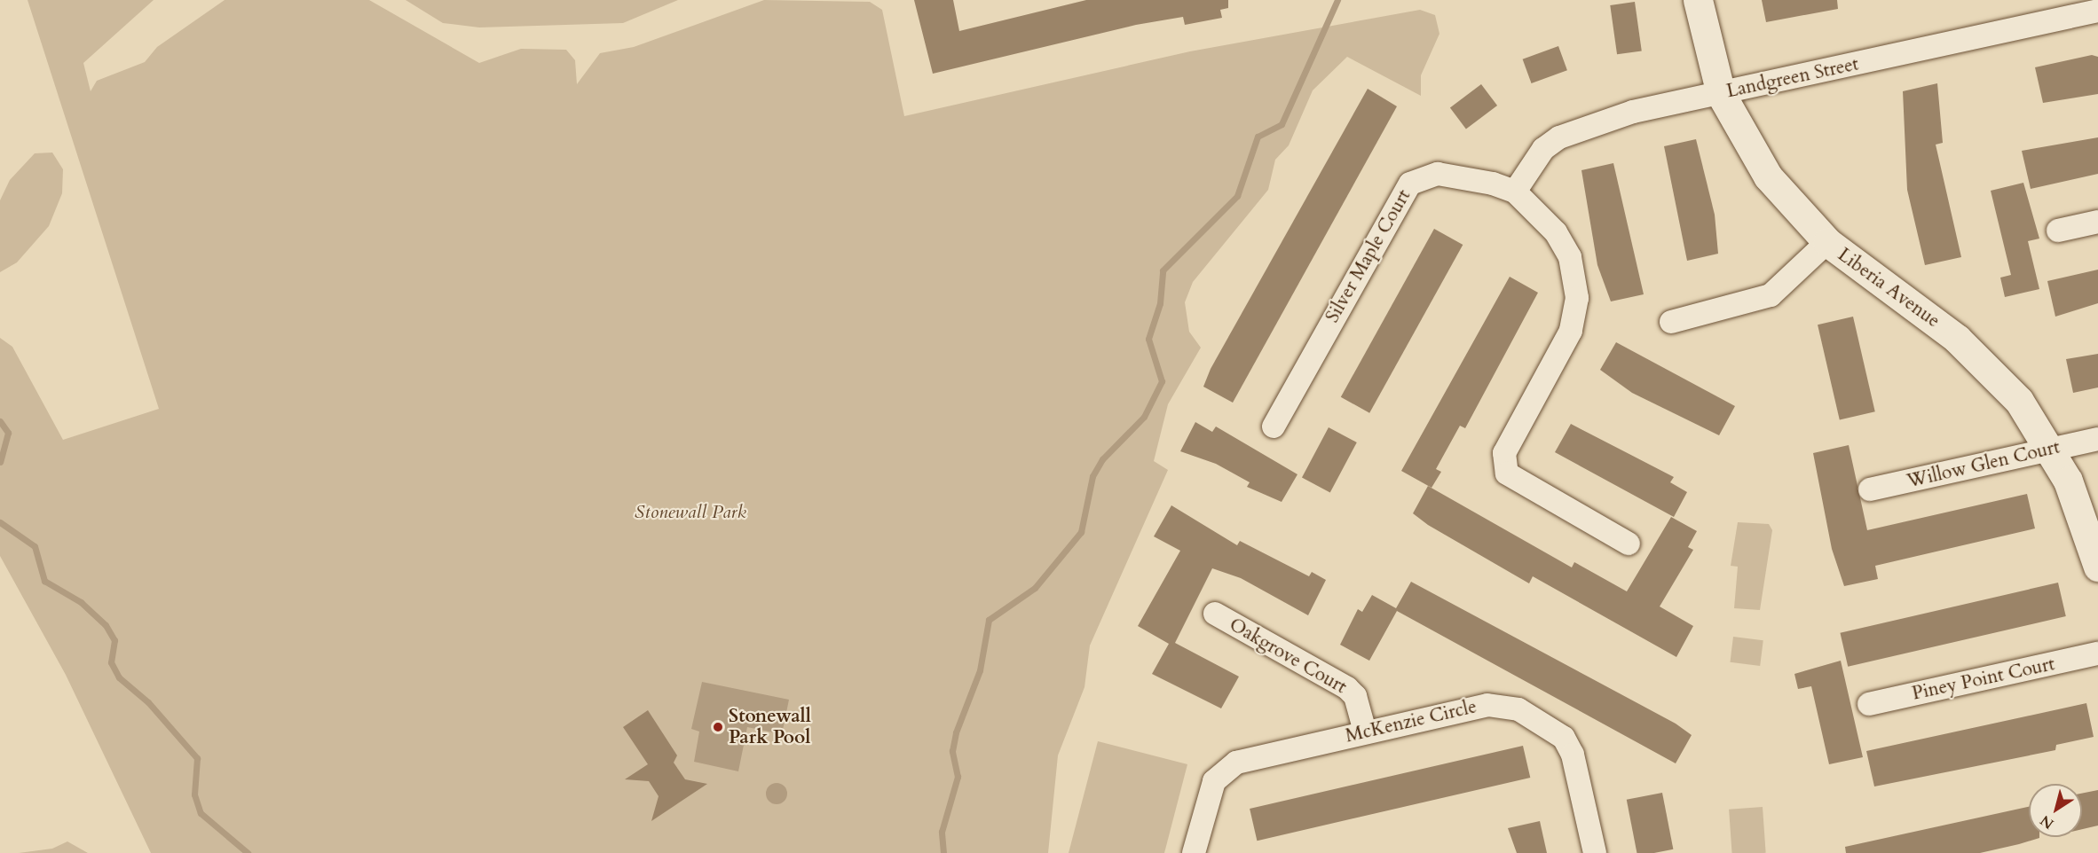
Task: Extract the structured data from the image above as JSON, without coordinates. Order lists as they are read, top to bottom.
{
  "streets": {
    "main road": ["Liberia Avenue"],
    "street": [
      "Landgreen Street",
      "Silver Maple Court",
      "Willow Glen Court",
      "Oakgrove Court",
      "Piney Point Court",
      "McKenzie Circle"
    ]
  },
  "crossings": [
    ["Landgreen Street", "Silver Maple Court"],
    ["Landgreen Street", "Liberia Avenue"],
    ["Liberia Avenue", "Willow Glen Court"],
    ["Oakgrove Court", "McKenzie Circle"]
  ],
  "parks": ["Stonewall Park"],
  "places": ["Stonewall Park Pool"],
  "north": "bottom left"
}
